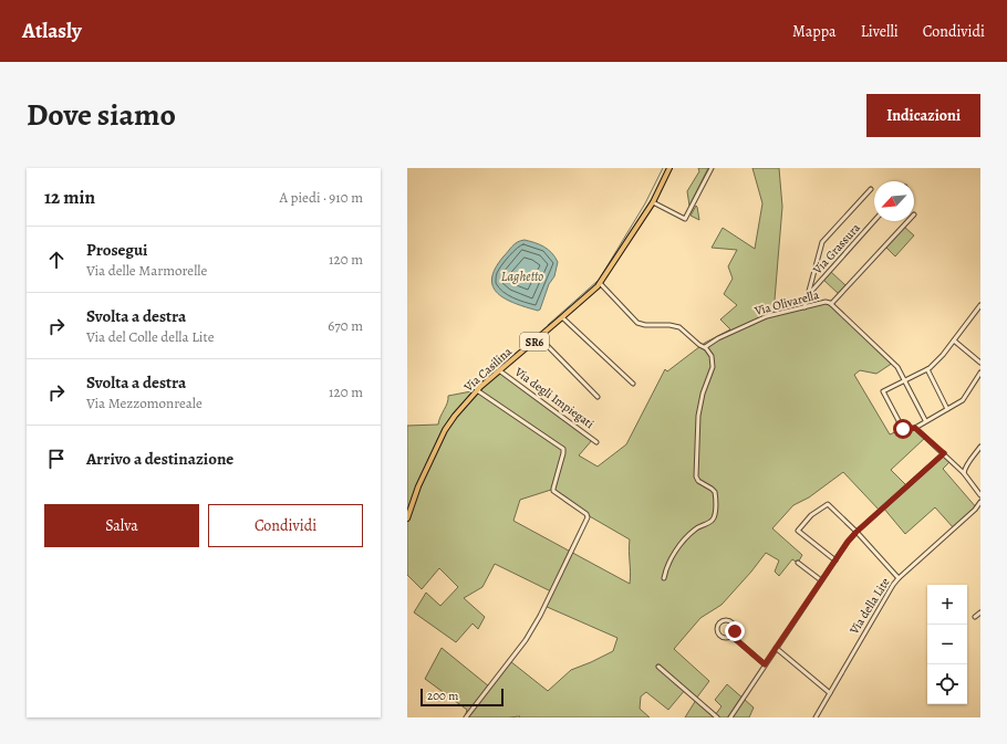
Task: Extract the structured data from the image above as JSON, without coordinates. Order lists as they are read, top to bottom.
{
  "streets": {
    "main road": ["SR6", "Via Casilina"],
    "street": [
      "Via Grassura",
      "Via Olivarella",
      "Via degli Impiegati",
      "Via della Lite"
    ]
  },
  "crossings": [
    ["Via Casilina", "Via degli Impiegati"]
  ],
  "water": ["Laghetto"],
  "scale_bar": "200 m",
  "north": "bottom left",
  "page": {
    "header": "Atlasly",
    "nav": ["Mappa", "Livelli", "Condividi"],
    "title": "Dove siamo",
    "buttons": [
      "Indicazioni",
      ["Salva", "Condividi"]
    ],
    "heading": ["12 min", "A piedi · 910 m"],
    "list": [
      ["Prosegui", "Via delle Marmorelle", "120 m"],
      ["Svolta a destra", "Via del Colle della Lite", "670 m"],
      ["Svolta a destra", "Via Mezzomonreale", "120 m"],
      "Arrivo a destinazione"
    ],
    "map_buttons": ["+", "−"],
    "scale": "200 m"
  }
}
